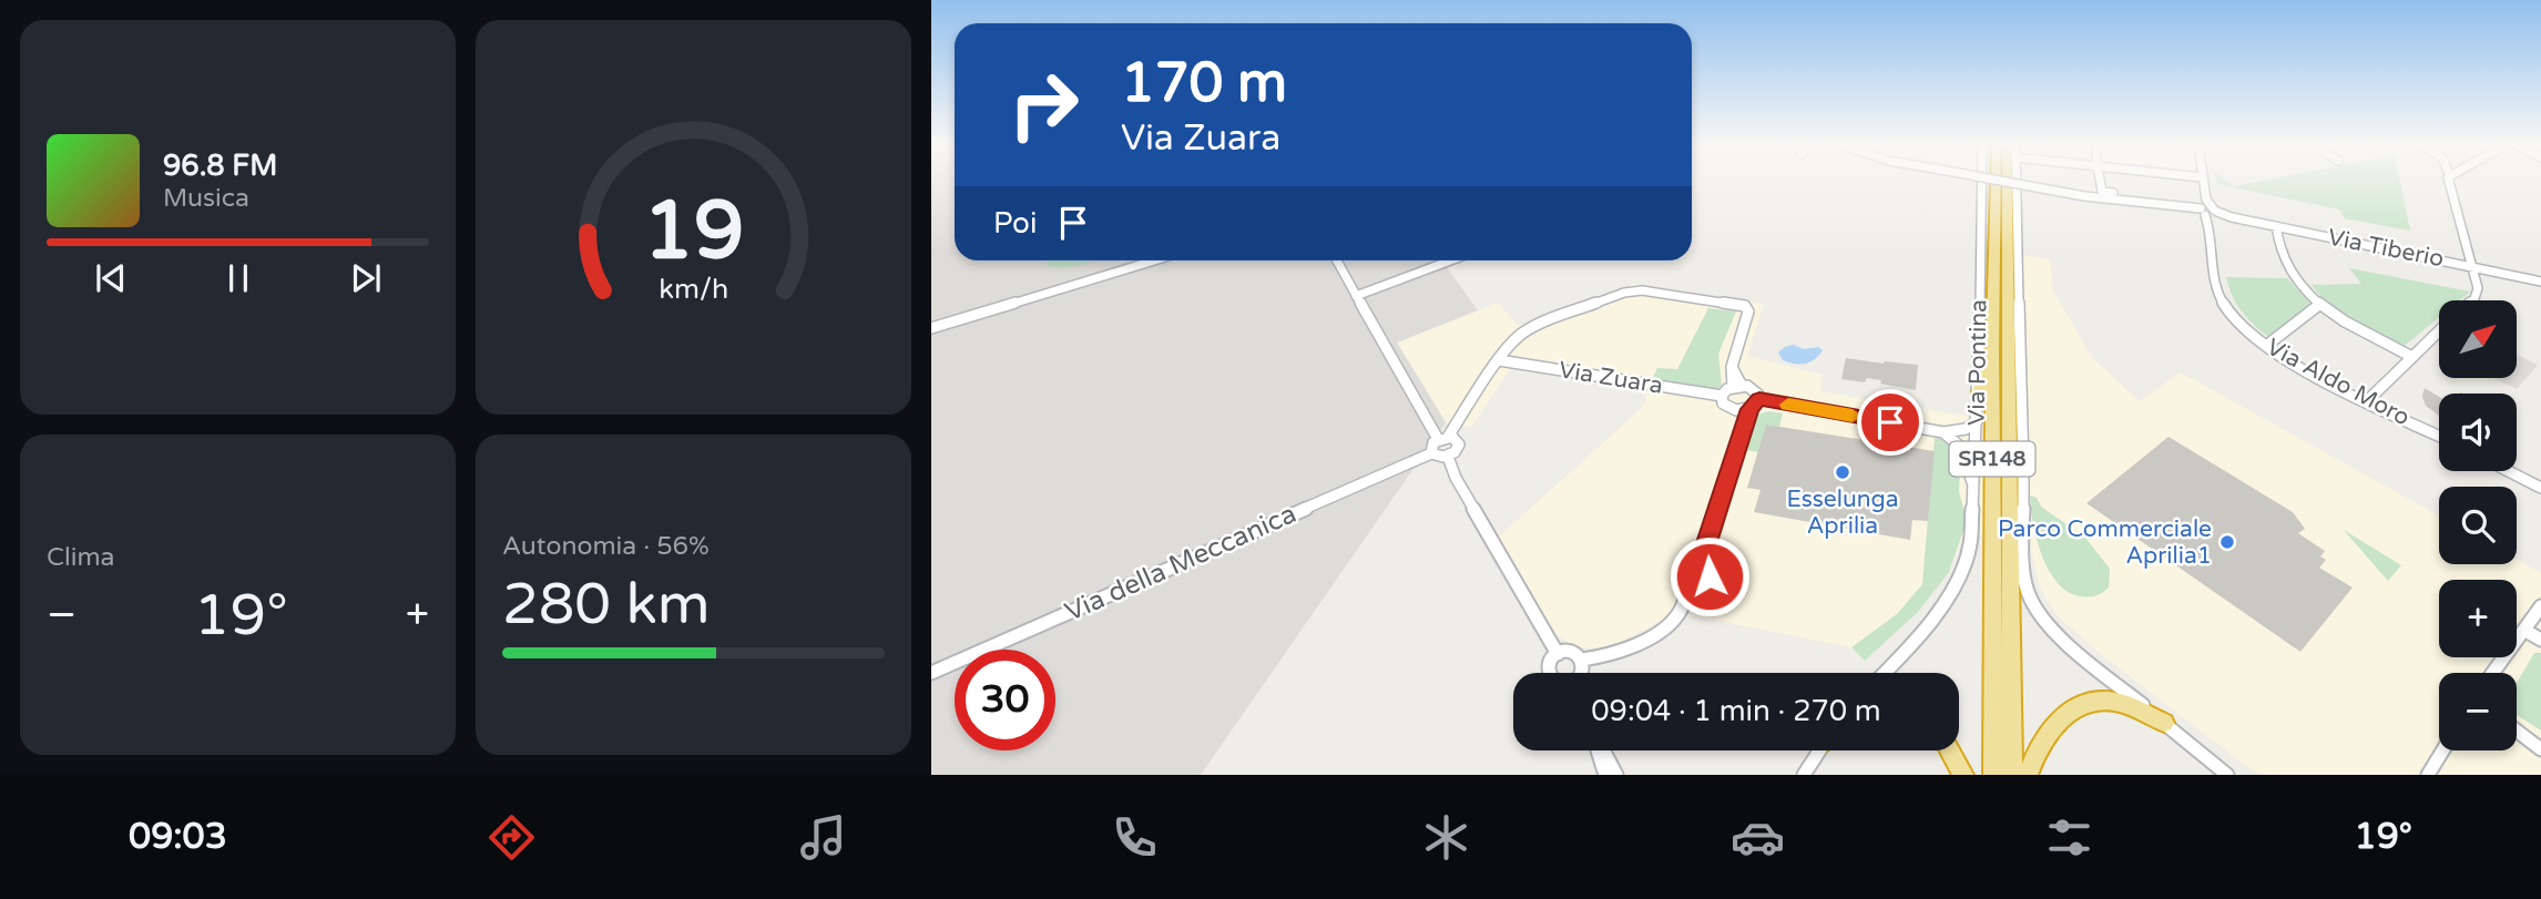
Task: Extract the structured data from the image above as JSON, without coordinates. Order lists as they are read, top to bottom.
{
  "streets": {
    "highway": ["SR148"],
    "street": [
      "Via Tiberio",
      "Via Pontina",
      "Via Zuara",
      "Via Aldo Moro",
      "Via della Meccanica"
    ]
  },
  "crossings": [
    ["Via Tiberio", "Via Aldo Moro"]
  ],
  "places": ["Esselunga Aprilia", "Parco Commerciale Aprilia1"],
  "north": "top right",
  "page": {
    "turn": ["170 m", "Via Zuara"],
    "song": ["96.8 FM", "Musica"],
    "then": "Poi",
    "map_buttons": ["+", "−"],
    "tile": [
      "Clima",
      ["Autonomia · 56%", "280 km"]
    ],
    "heat": ["−", "19°", "+"],
    "limit": "30",
    "trip": "09:04 · 1 min · 270 m",
    "tabs": ["09:03", "19°"],
    "gauge": ["19", "km/h"]
  }
}
